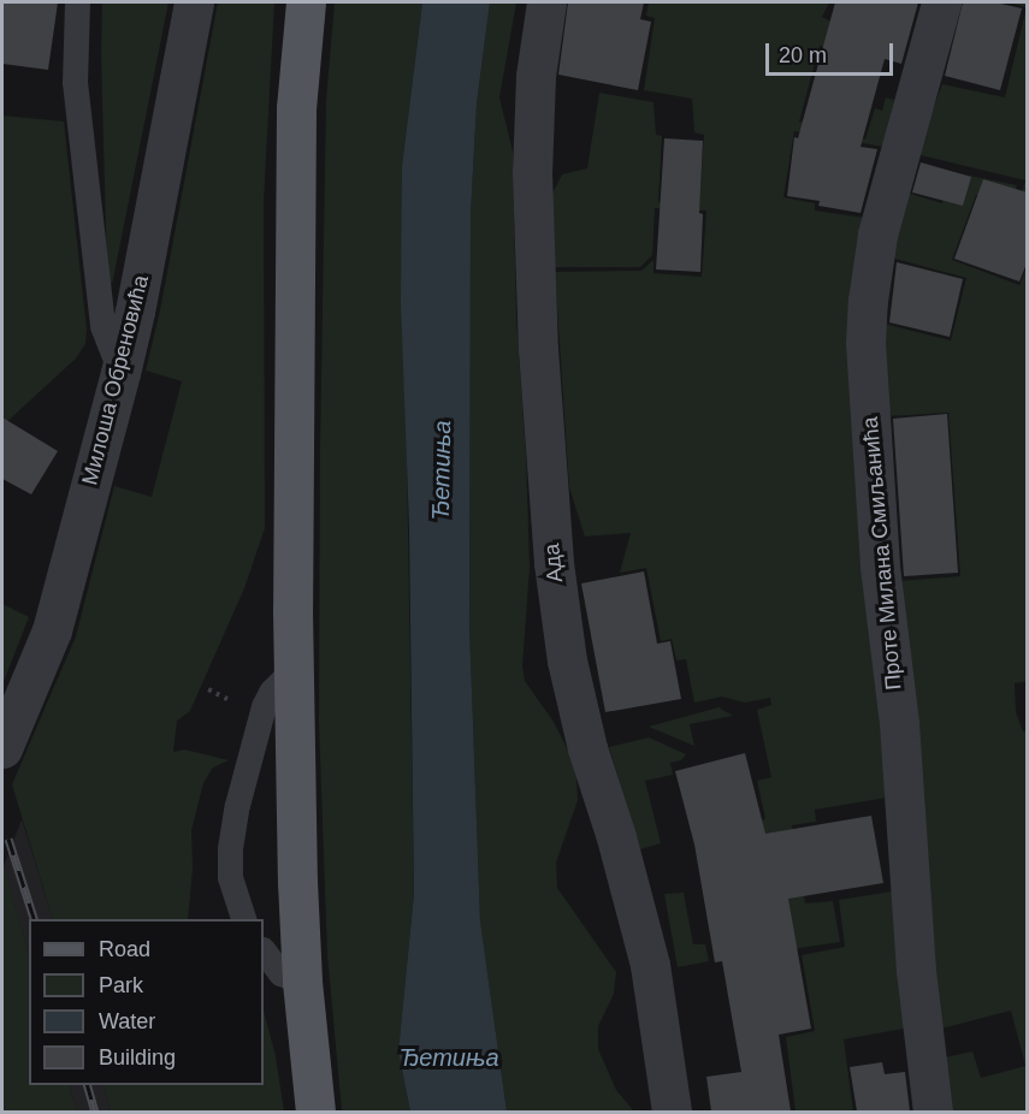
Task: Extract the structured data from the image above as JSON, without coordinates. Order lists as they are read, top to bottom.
{
  "streets": {
    "street": ["Милоша Обреновића", "Проте Милана Смиљанића", "Ада"]
  },
  "water": ["Ђетиња"],
  "legend": [
    "Road",
    "Park",
    "Water",
    "Building"
  ],
  "scale_bar": "20 m"
}
